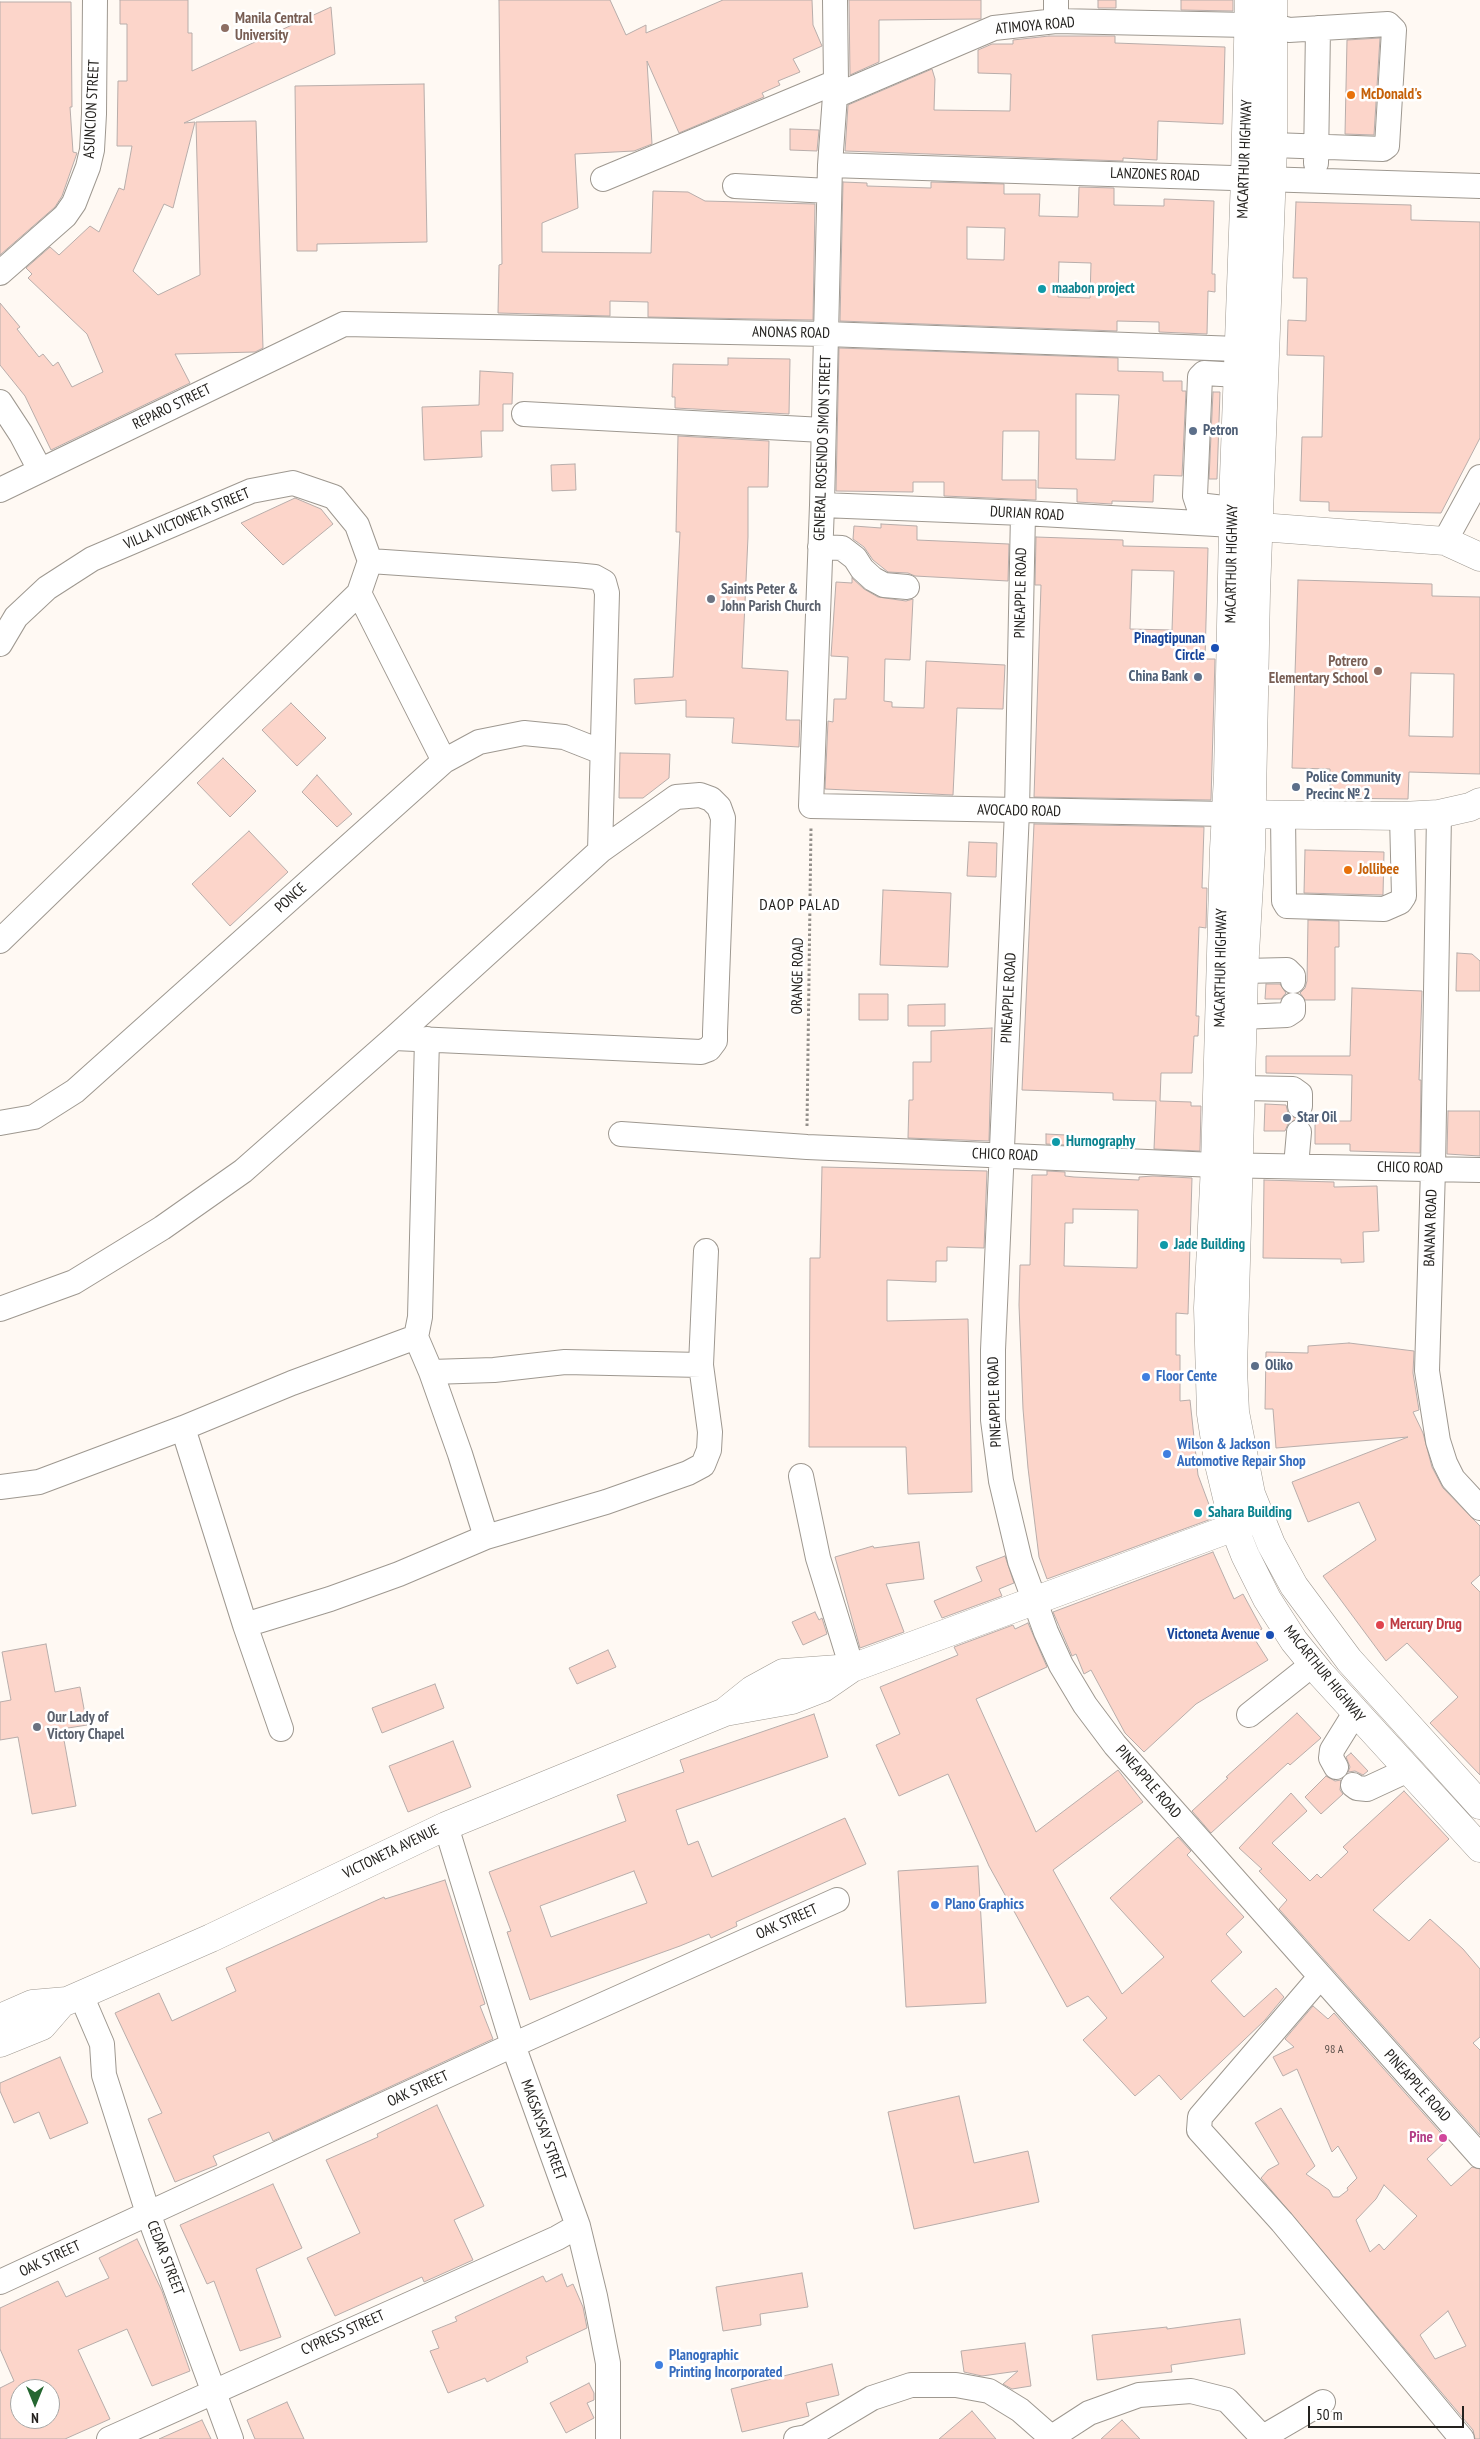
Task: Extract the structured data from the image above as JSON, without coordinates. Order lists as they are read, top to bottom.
{
  "streets": {
    "main road": ["MACARTHUR HIGHWAY", "VICTONETA AVENUE"],
    "street": [
      "ATIMOYA ROAD",
      "ASUNCION STREET",
      "LANZONES ROAD",
      "ANONAS ROAD",
      "REPARO STREET",
      "GENERAL ROSENDO SIMON STREET",
      "DURIAN ROAD",
      "VILLA VICTONETA STREET",
      "PINEAPPLE ROAD",
      "AVOCADO ROAD",
      "PONCE",
      "CHICO ROAD",
      "BANANA ROAD",
      "OAK STREET",
      "MAGSAYSAY STREET",
      "CEDAR STREET",
      "CYPRESS STREET"
    ],
    "path": ["ORANGE ROAD"]
  },
  "crossings": [
    ["ATIMOYA ROAD", "MACARTHUR HIGHWAY"],
    ["ATIMOYA ROAD", "GENERAL ROSENDO SIMON STREET"],
    ["MACARTHUR HIGHWAY", "LANZONES ROAD"],
    ["MACARTHUR HIGHWAY", "ANONAS ROAD"],
    ["MACARTHUR HIGHWAY", "DURIAN ROAD"],
    ["MACARTHUR HIGHWAY", "AVOCADO ROAD"],
    ["MACARTHUR HIGHWAY", "CHICO ROAD"],
    ["MACARTHUR HIGHWAY", "VICTONETA AVENUE"],
    ["LANZONES ROAD", "GENERAL ROSENDO SIMON STREET"],
    ["ANONAS ROAD", "REPARO STREET"],
    ["ANONAS ROAD", "GENERAL ROSENDO SIMON STREET"],
    ["GENERAL ROSENDO SIMON STREET", "DURIAN ROAD"],
    ["GENERAL ROSENDO SIMON STREET", "AVOCADO ROAD"],
    ["GENERAL ROSENDO SIMON STREET", "ORANGE ROAD"],
    ["DURIAN ROAD", "PINEAPPLE ROAD"],
    ["PINEAPPLE ROAD", "AVOCADO ROAD"],
    ["PINEAPPLE ROAD", "CHICO ROAD"],
    ["PINEAPPLE ROAD", "VICTONETA AVENUE"],
    ["AVOCADO ROAD", "ORANGE ROAD"],
    ["ORANGE ROAD", "CHICO ROAD"],
    ["CHICO ROAD", "BANANA ROAD"],
    ["VICTONETA AVENUE", "MAGSAYSAY STREET"],
    ["VICTONETA AVENUE", "CEDAR STREET"],
    ["OAK STREET", "MAGSAYSAY STREET"],
    ["OAK STREET", "CEDAR STREET"],
    ["MAGSAYSAY STREET", "CYPRESS STREET"],
    ["CEDAR STREET", "CYPRESS STREET"]
  ],
  "districts": ["DAOP PALAD"],
  "places": [
    "Manila Central University",
    "McDonald's",
    "maabon project",
    "Petron",
    "Saints Peter & John Parish Church",
    "Pinagtipunan Circle",
    "Potrero Elementary School",
    "China Bank",
    "Police Community Precinc № 2",
    "Jollibee",
    "Star Oil",
    "Hurnography",
    "Jade Building",
    "Oliko",
    "Floor Cente",
    "Wilson & Jackson Automotive Repair Shop",
    "Sahara Building",
    "Mercury Drug",
    "Victoneta Avenue",
    "Our Lady of Victory Chapel",
    "Plano Graphics",
    "Pine",
    "Planographic Printing Incorporated"
  ],
  "house_numbers": ["98 A"],
  "scale_bar": "50 m",
  "north": "bottom"
}
